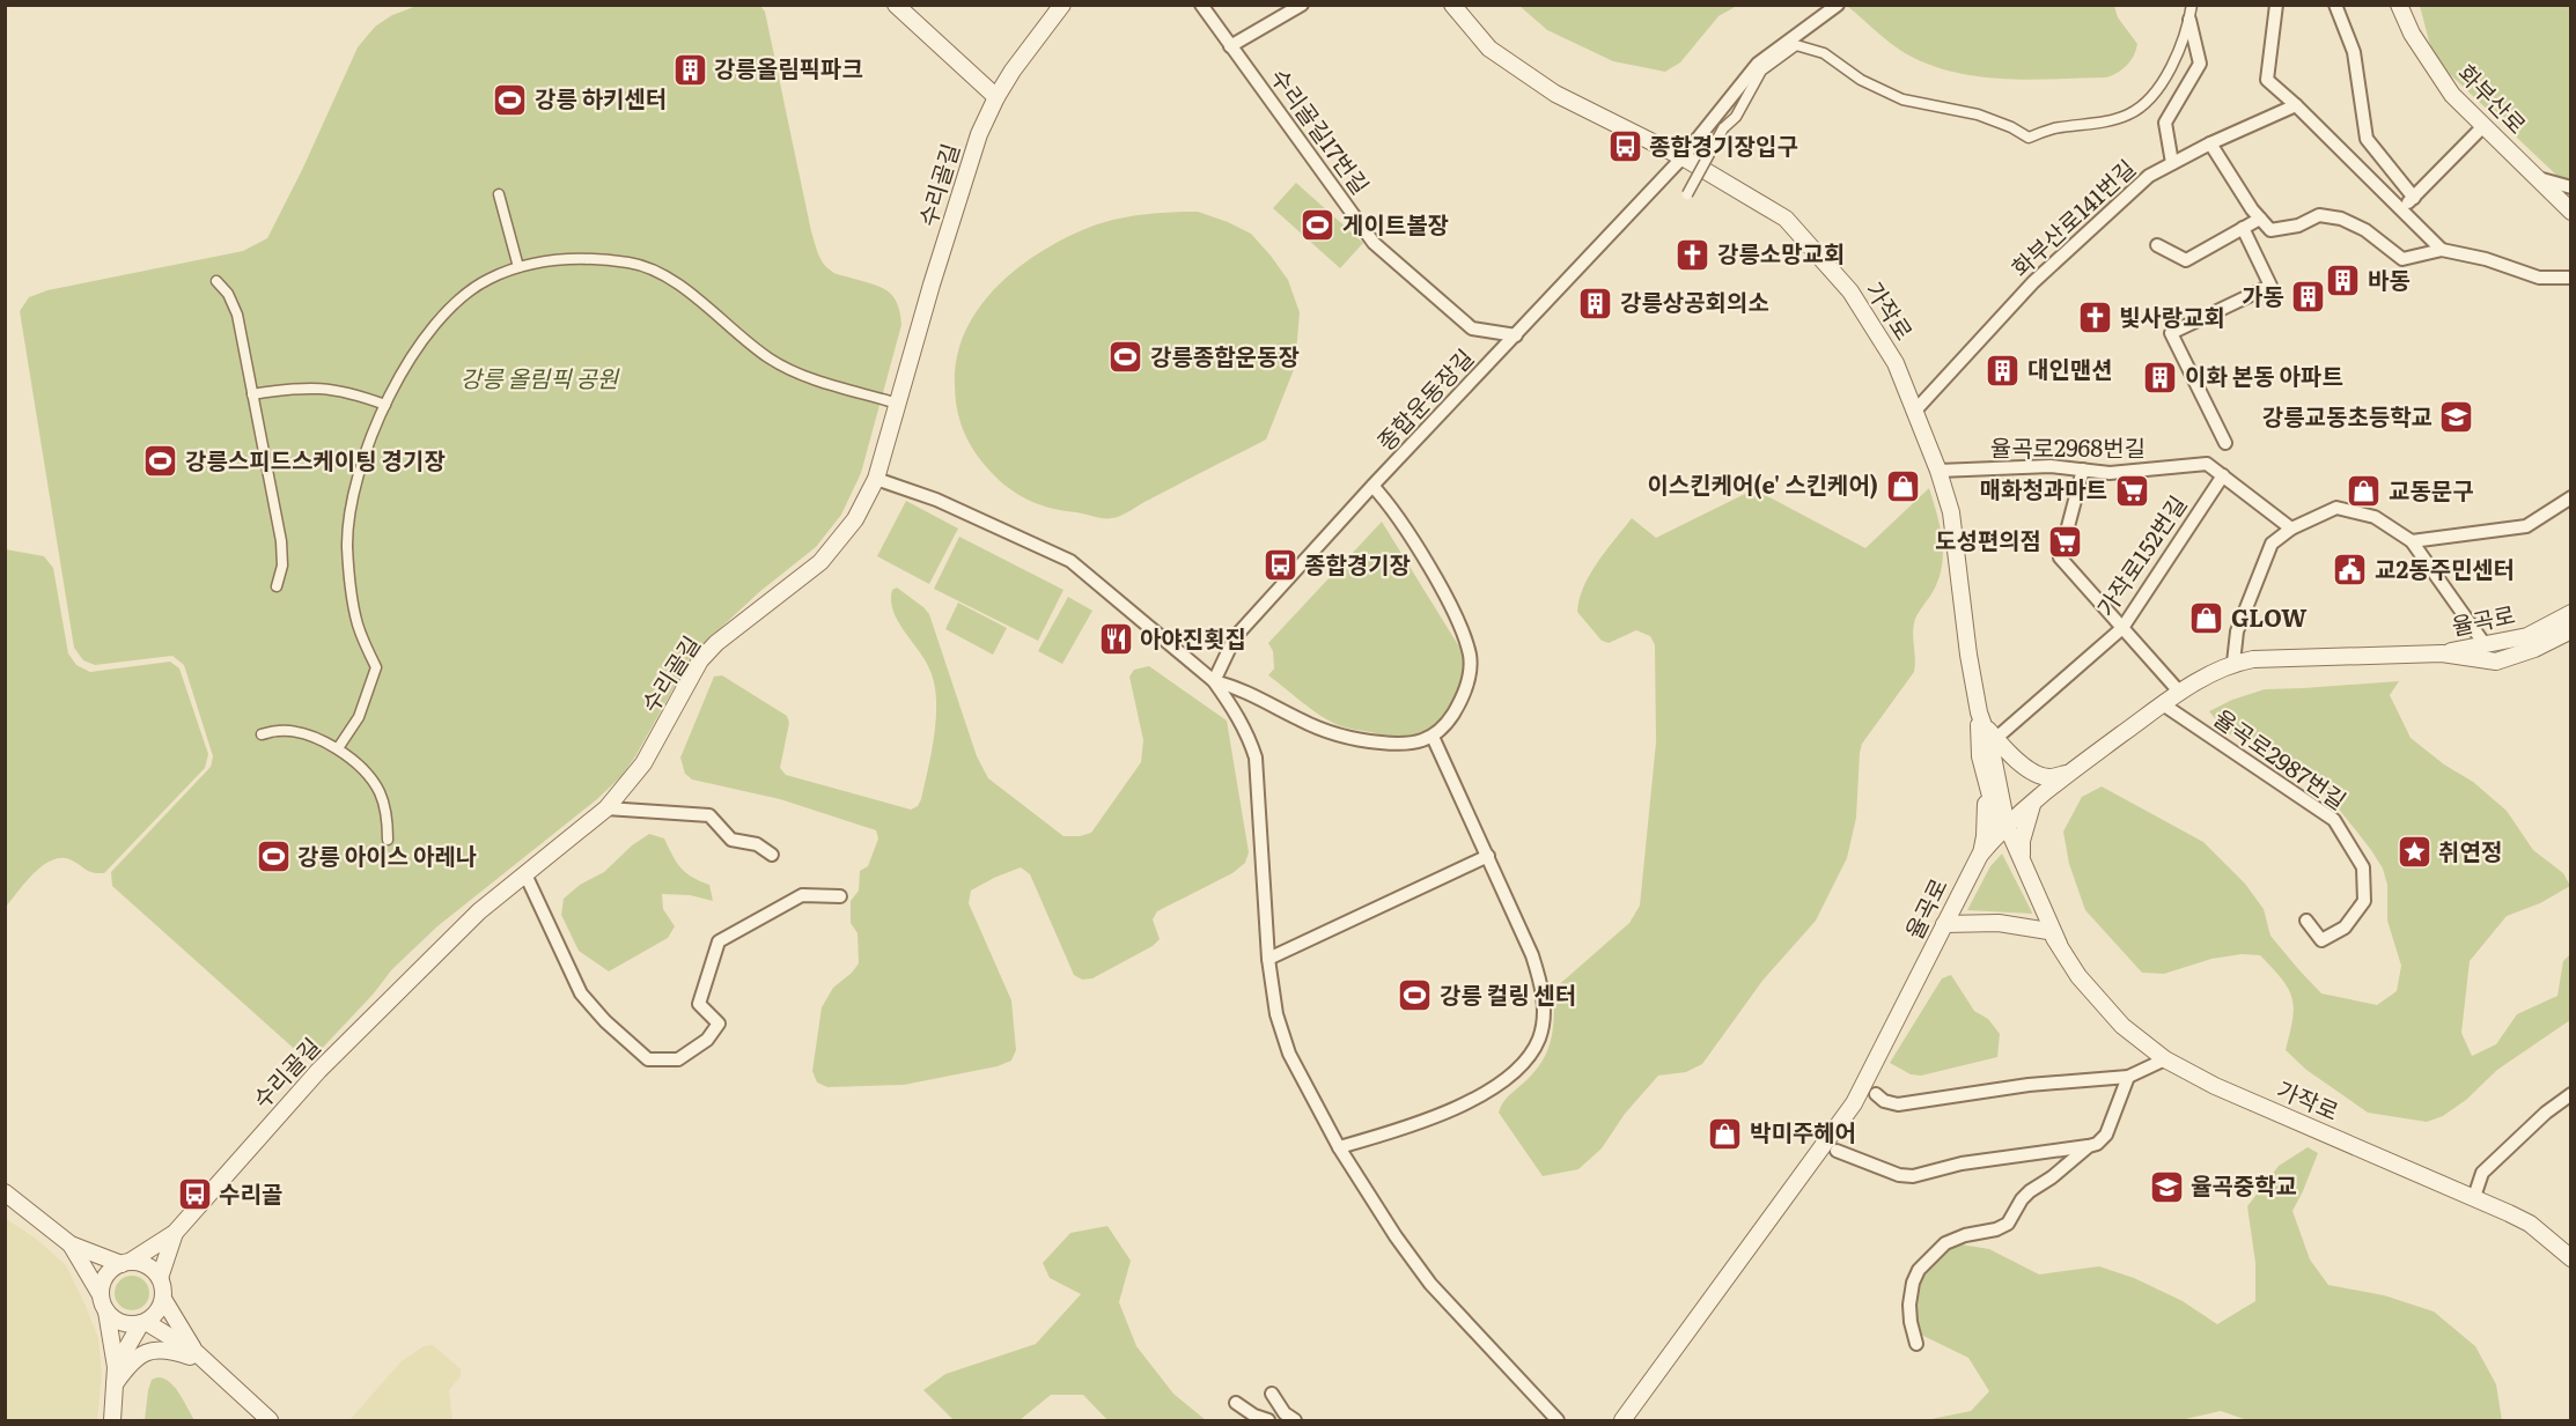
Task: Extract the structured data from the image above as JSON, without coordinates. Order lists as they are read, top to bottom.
{
  "streets": {
    "street": [
      "화부산로",
      "수리골길17번길",
      "수리골길",
      "화부산로141번길",
      "가작로",
      "종합운동장길",
      "율곡로2968번길",
      "가작로152번길",
      "율곡로",
      "율곡로2987번길"
    ]
  },
  "crossings": [
    ["수리골길17번길", "종합운동장길"],
    ["화부산로141번길", "가작로"],
    ["가작로", "종합운동장길"],
    ["가작로", "율곡로2968번길"],
    ["가작로", "율곡로"],
    ["율곡로2968번길", "가작로152번길"],
    ["율곡로", "율곡로2987번길"]
  ],
  "parks": ["강릉 올림픽 공원"],
  "places": {
    "building": [
      "강릉올림픽파크",
      "바동",
      "가동",
      "강릉상공회의소",
      "대인맨션",
      "이화 본동 아파트"
    ],
    "sports": [
      "강릉 하키센터",
      "게이트볼장",
      "강릉종합운동장",
      "강릉스피드스케이팅 경기장",
      "강릉 아이스 아레나",
      "강릉 컬링 센터"
    ],
    "bus stop": ["종합경기장입구", "종합경기장", "수리골"],
    "church": ["강릉소망교회", "빛사랑교회"],
    "school or university": ["강릉교동초등학교", "율곡중학교"],
    "shop": [
      "이스킨케어(e' 스킨케어)",
      "교동문구",
      "GLOW",
      "박미주헤어"
    ],
    "supermarket": ["매화청과마트", "도성편의점"],
    "public building": ["교2동주민센터"],
    "restaurant": ["아야진횟집"],
    "place": ["취연정"]
  }
}
